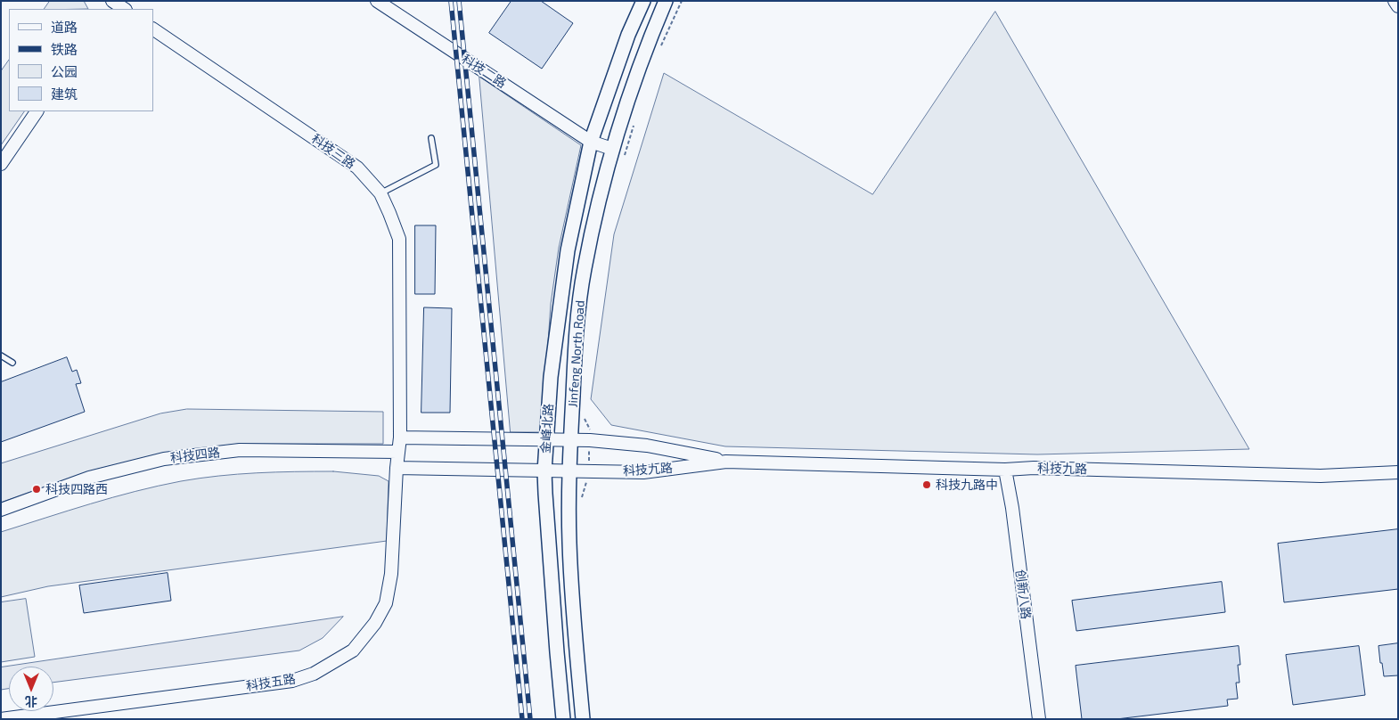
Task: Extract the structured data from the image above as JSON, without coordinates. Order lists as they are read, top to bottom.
{
  "streets": {
    "main road": ["Jinfeng North Road", "金峰北路"],
    "street": [
      "科技二路",
      "科技三路",
      "科技四路",
      "科技九路",
      "创新八路",
      "科技五路"
    ]
  },
  "crossings": [
    ["科技二路", "Jinfeng North Road"],
    ["科技二路", "金峰北路"],
    ["科技三路", "科技四路"],
    ["科技三路", "科技五路"],
    ["Jinfeng North Road", "科技九路"],
    ["科技四路", "科技五路"],
    ["科技九路", "创新八路"]
  ],
  "places": ["科技九路中", "科技四路西"],
  "legend": [
    "道路",
    "铁路",
    "公园",
    "建筑"
  ],
  "north": "bottom"
}
